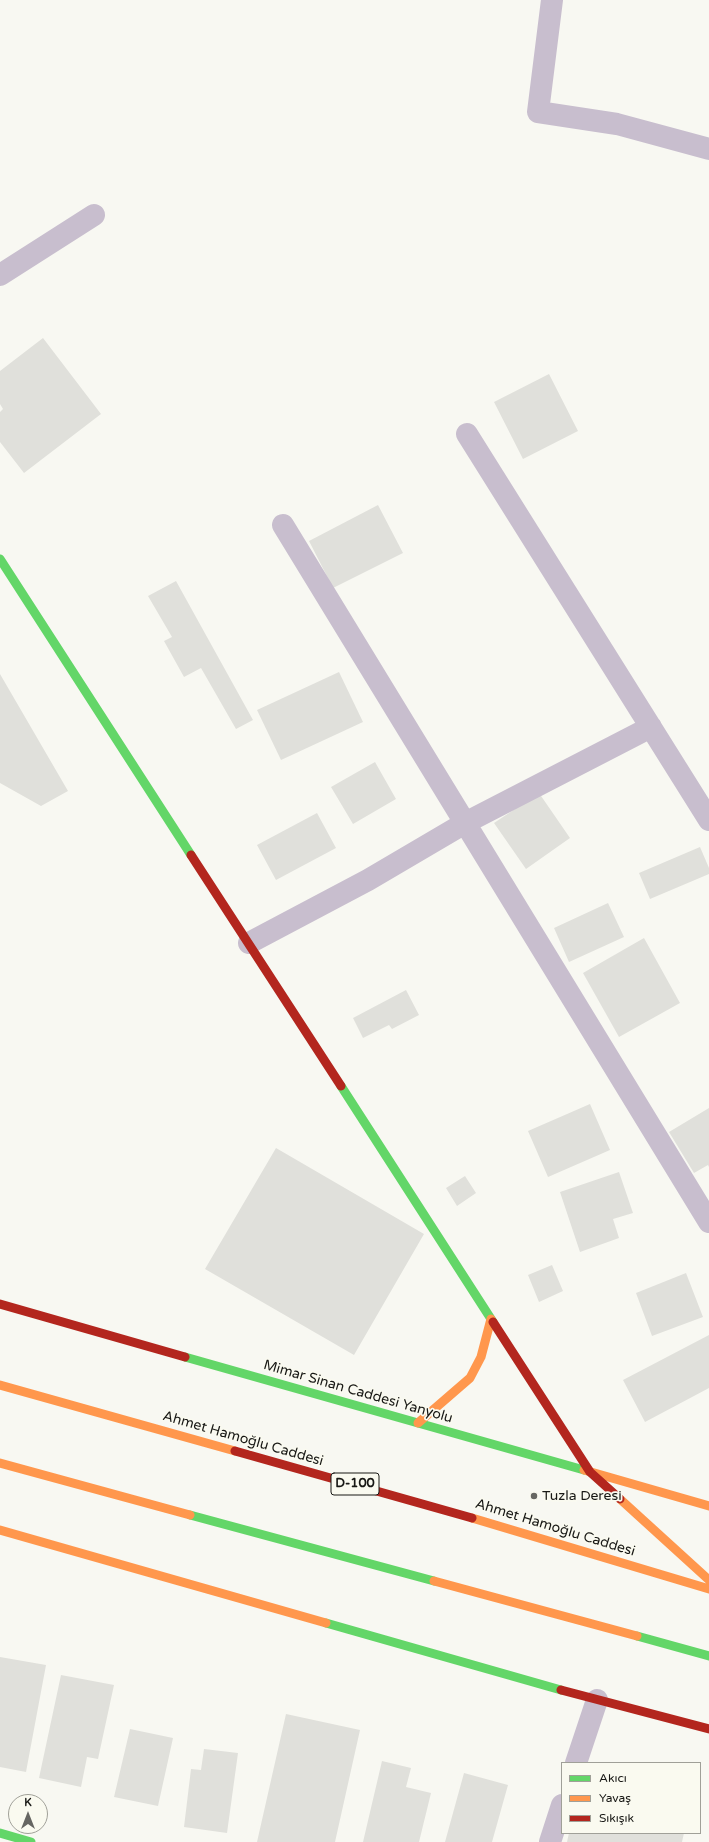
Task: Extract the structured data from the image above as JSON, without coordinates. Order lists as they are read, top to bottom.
{
  "streets": {
    "main road": ["Mimar Sinan Caddesi Yanyolu", "Ahmet Hamoğlu Caddesi", "D-100"]
  },
  "places": ["Tuzla Deresi"],
  "legend": ["Akıcı", "Yavaş", "Sıkışık"],
  "north": "top"
}
